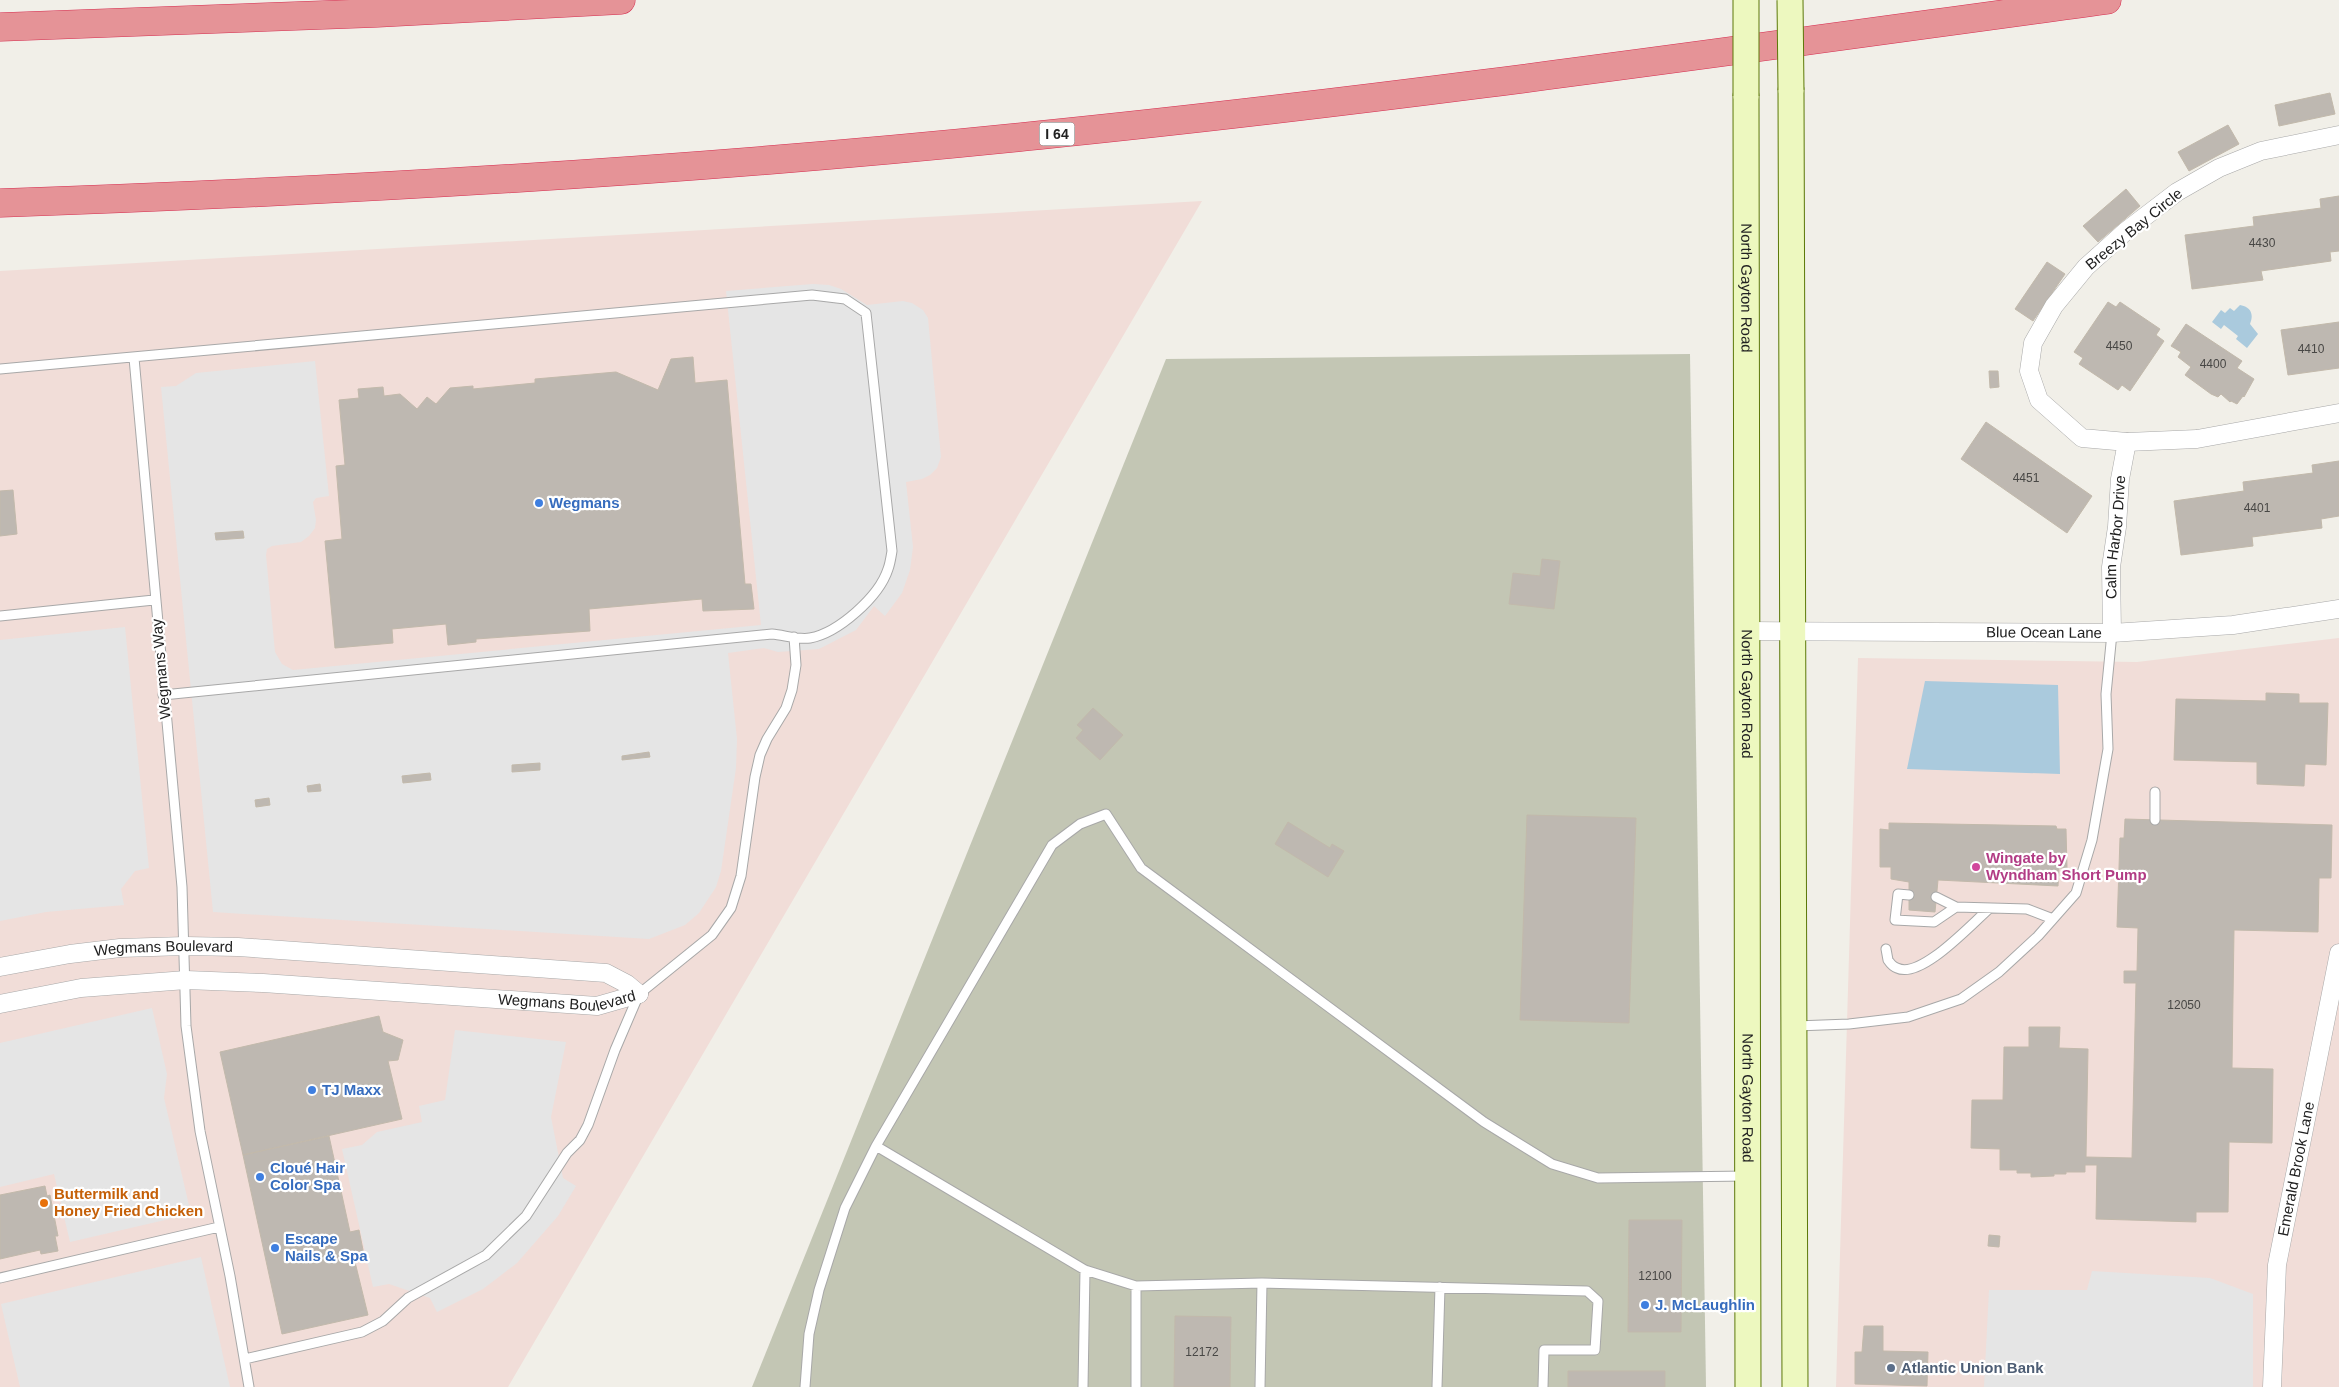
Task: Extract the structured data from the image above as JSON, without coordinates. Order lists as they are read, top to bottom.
{
  "streets": {
    "highway": ["I 64"],
    "main road": ["North Gayton Road"],
    "street": [
      "Breezy Bay Circle",
      "Calm Harbor Drive",
      "Blue Ocean Lane",
      "Wegmans Boulevard",
      "Emerald Brook Lane"
    ],
    "lane": ["Wegmans Way"]
  },
  "crossings": [
    ["Breezy Bay Circle", "Calm Harbor Drive"],
    ["North Gayton Road", "Blue Ocean Lane"],
    ["Calm Harbor Drive", "Blue Ocean Lane"],
    ["Wegmans Way", "Wegmans Boulevard"]
  ],
  "places": [
    "Wegmans",
    "Wingate by Wyndham Short Pump",
    "TJ Maxx",
    "Cloué Hair Color Spa",
    "Buttermilk and Honey Fried Chicken",
    "Escape Nails & Spa",
    "J. McLaughlin",
    "Atlantic Union Bank"
  ],
  "house_numbers": [
    "4430",
    "4450",
    "4410",
    "4400",
    "4451",
    "4401",
    "12050",
    "12100",
    "12172"
  ]
}
